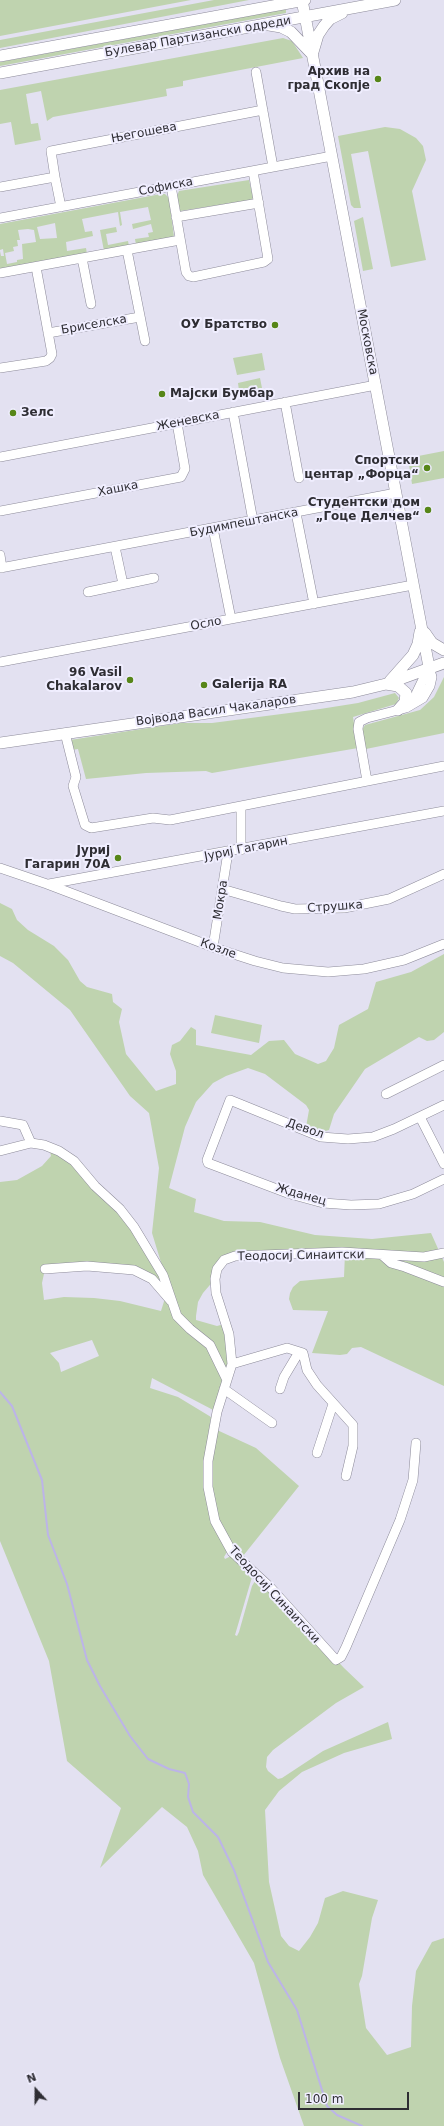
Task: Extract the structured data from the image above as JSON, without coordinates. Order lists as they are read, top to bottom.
{
  "streets": {
    "street": [
      "Булевар Партизански одреди",
      "Његошева",
      "Софиска",
      "Бриселска",
      "Московска",
      "Женевска",
      "Хашка",
      "Будимпештанска",
      "Осло",
      "Војвода Васил Чакаларов",
      "Јуриј Гагарин",
      "Мокра",
      "Струшка",
      "Козле",
      "Девол",
      "Жданец",
      "Теодосиј Синаитски"
    ]
  },
  "crossings": [
    ["Булевар Партизански одреди", "Московска"],
    ["Његошева", "Софиска"],
    ["Софиска", "Московска"],
    ["Московска", "Женевска"],
    ["Московска", "Будимпештанска"],
    ["Московска", "Осло"],
    ["Московска", "Војвода Васил Чакаларов"],
    ["Женевска", "Хашка"],
    ["Јуриј Гагарин", "Мокра"],
    ["Јуриј Гагарин", "Козле"],
    ["Мокра", "Струшка"],
    ["Мокра", "Козле"],
    ["Девол", "Жданец"]
  ],
  "places": [
    "Архив на град Скопје",
    "ОУ Братство",
    "Мајски Бумбар",
    "Зелс",
    "Спортски центар „Форца“",
    "Студентски дом „Гоце Делчев“",
    "96 Vasil Chakalarov",
    "Galerija RA",
    "Јуриј Гагарин 70А"
  ],
  "scale_bar": "100 m",
  "north": "top"
}
